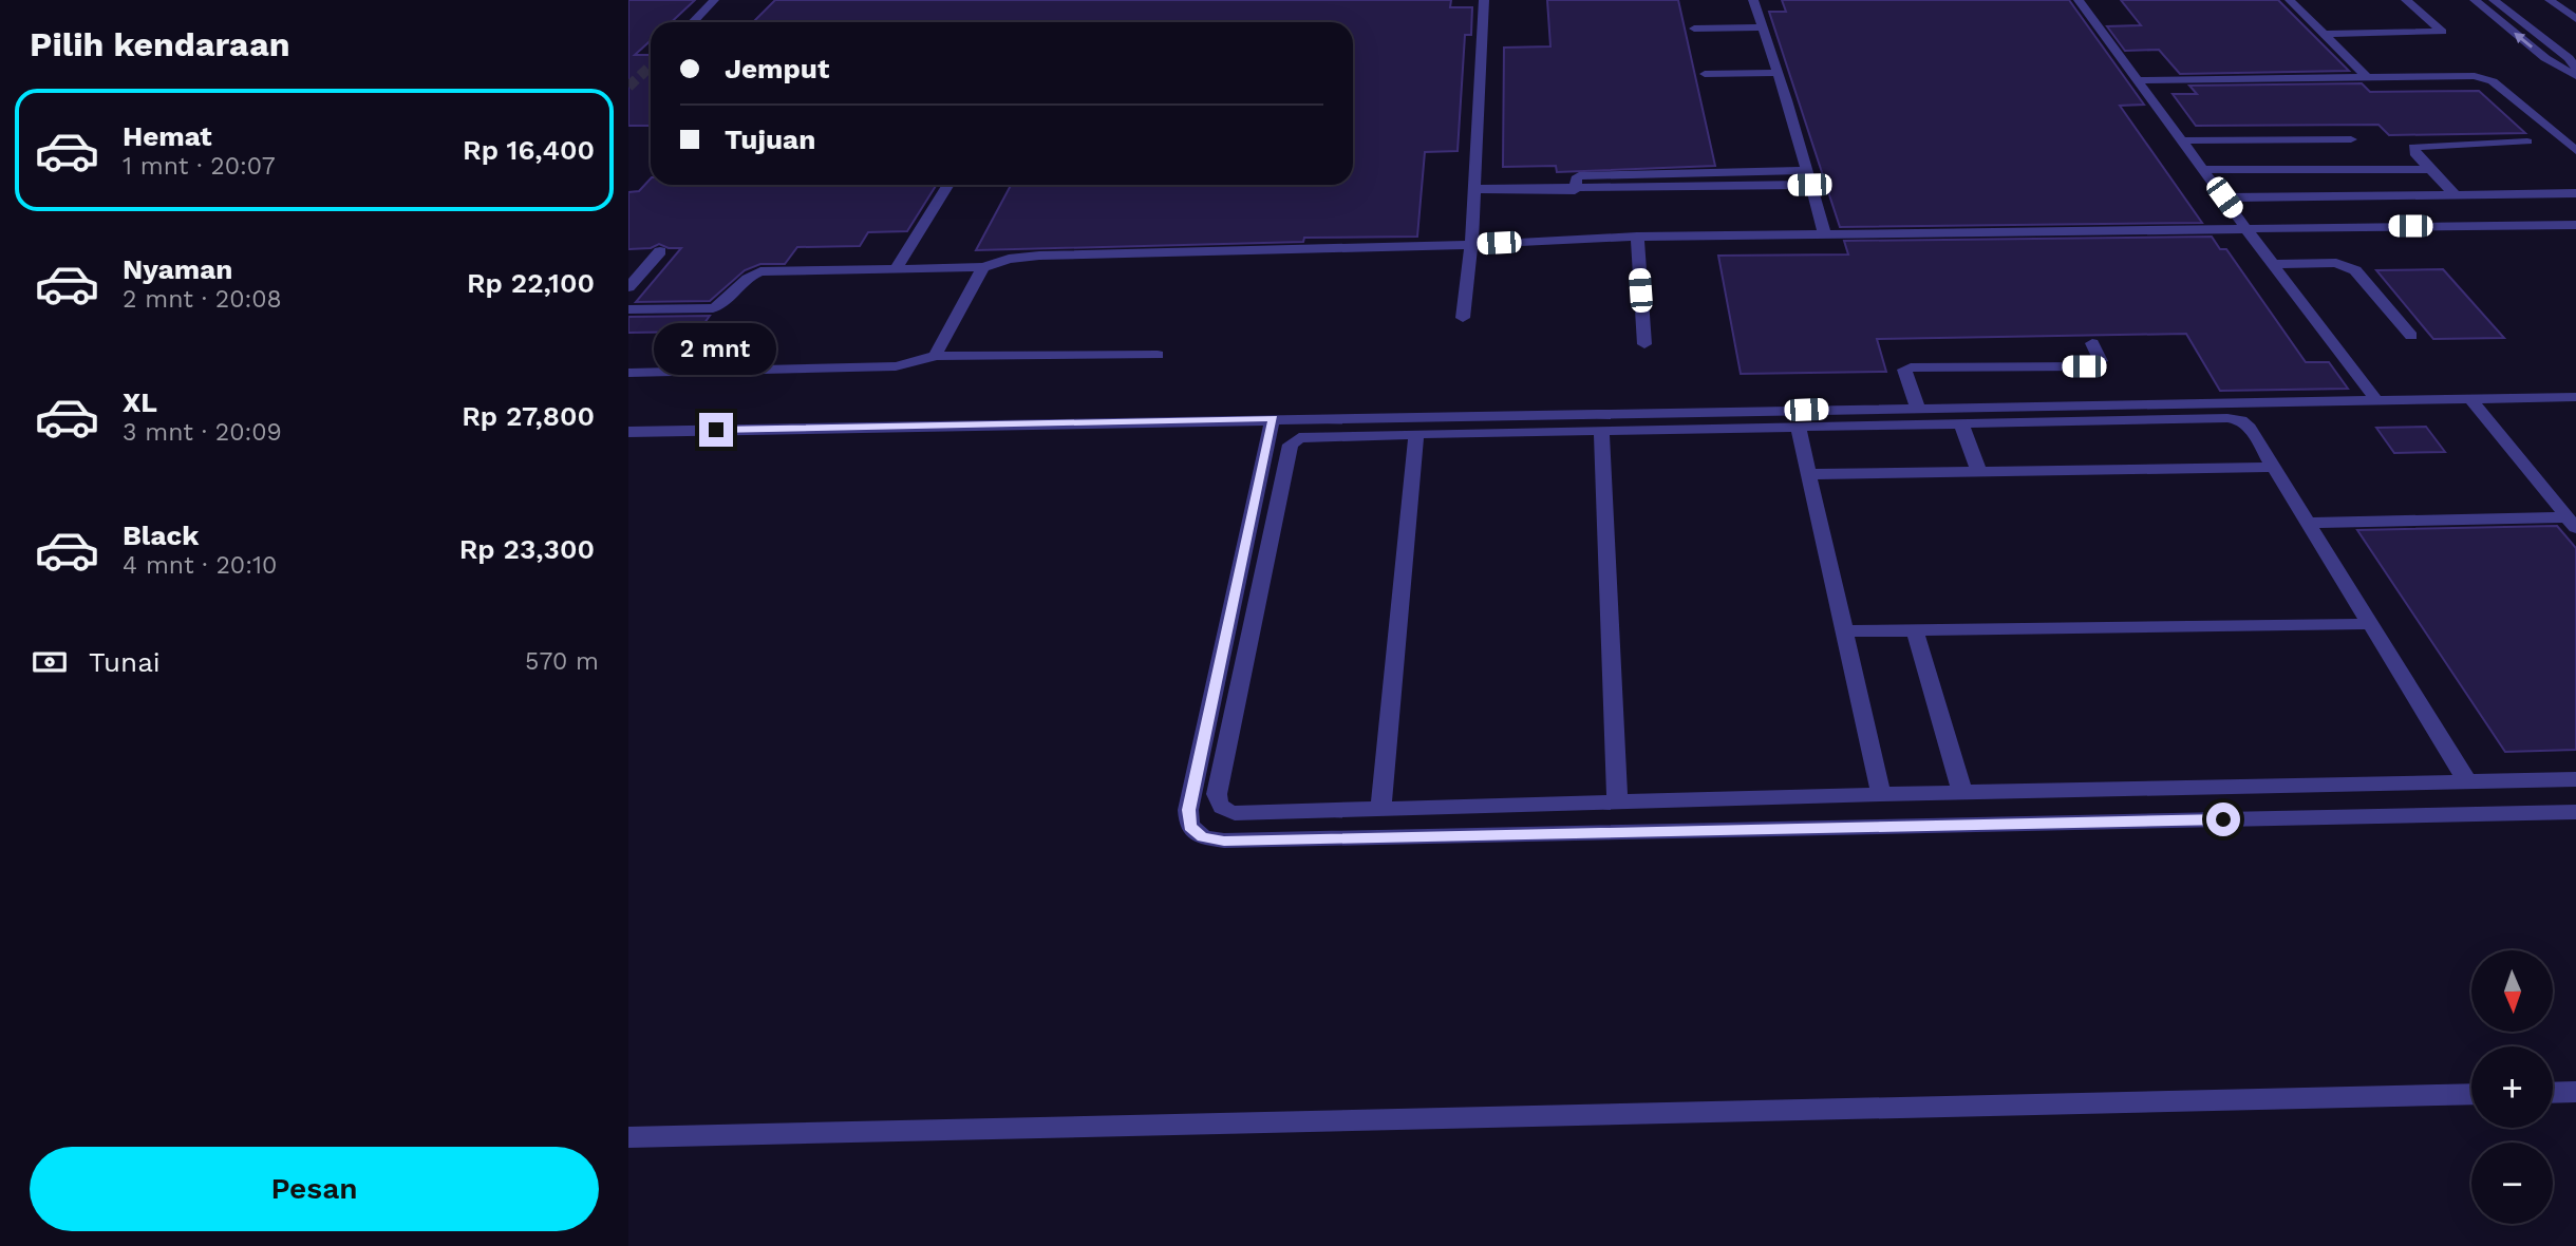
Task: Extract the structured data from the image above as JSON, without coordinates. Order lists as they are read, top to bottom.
{
  "north": "bottom",
  "page": {
    "heading": "Pilih kendaraan",
    "banner": ["Jemput", "Tujuan"],
    "list": [
      {
        "name": "Hemat",
        "note": "1 mnt · 20:07",
        "value": "Rp 16,400"
      },
      {
        "name": "Nyaman",
        "note": "2 mnt · 20:08",
        "value": "Rp 22,100"
      },
      {
        "name": "XL",
        "note": "3 mnt · 20:09",
        "value": "Rp 27,800"
      },
      {
        "name": "Black",
        "note": "4 mnt · 20:10",
        "value": "Rp 23,300"
      }
    ],
    "bubble": "2 mnt",
    "pay": ["Tunai", "570 m"],
    "map_buttons": ["+", "−"],
    "buttons": "Pesan"
  }
}
